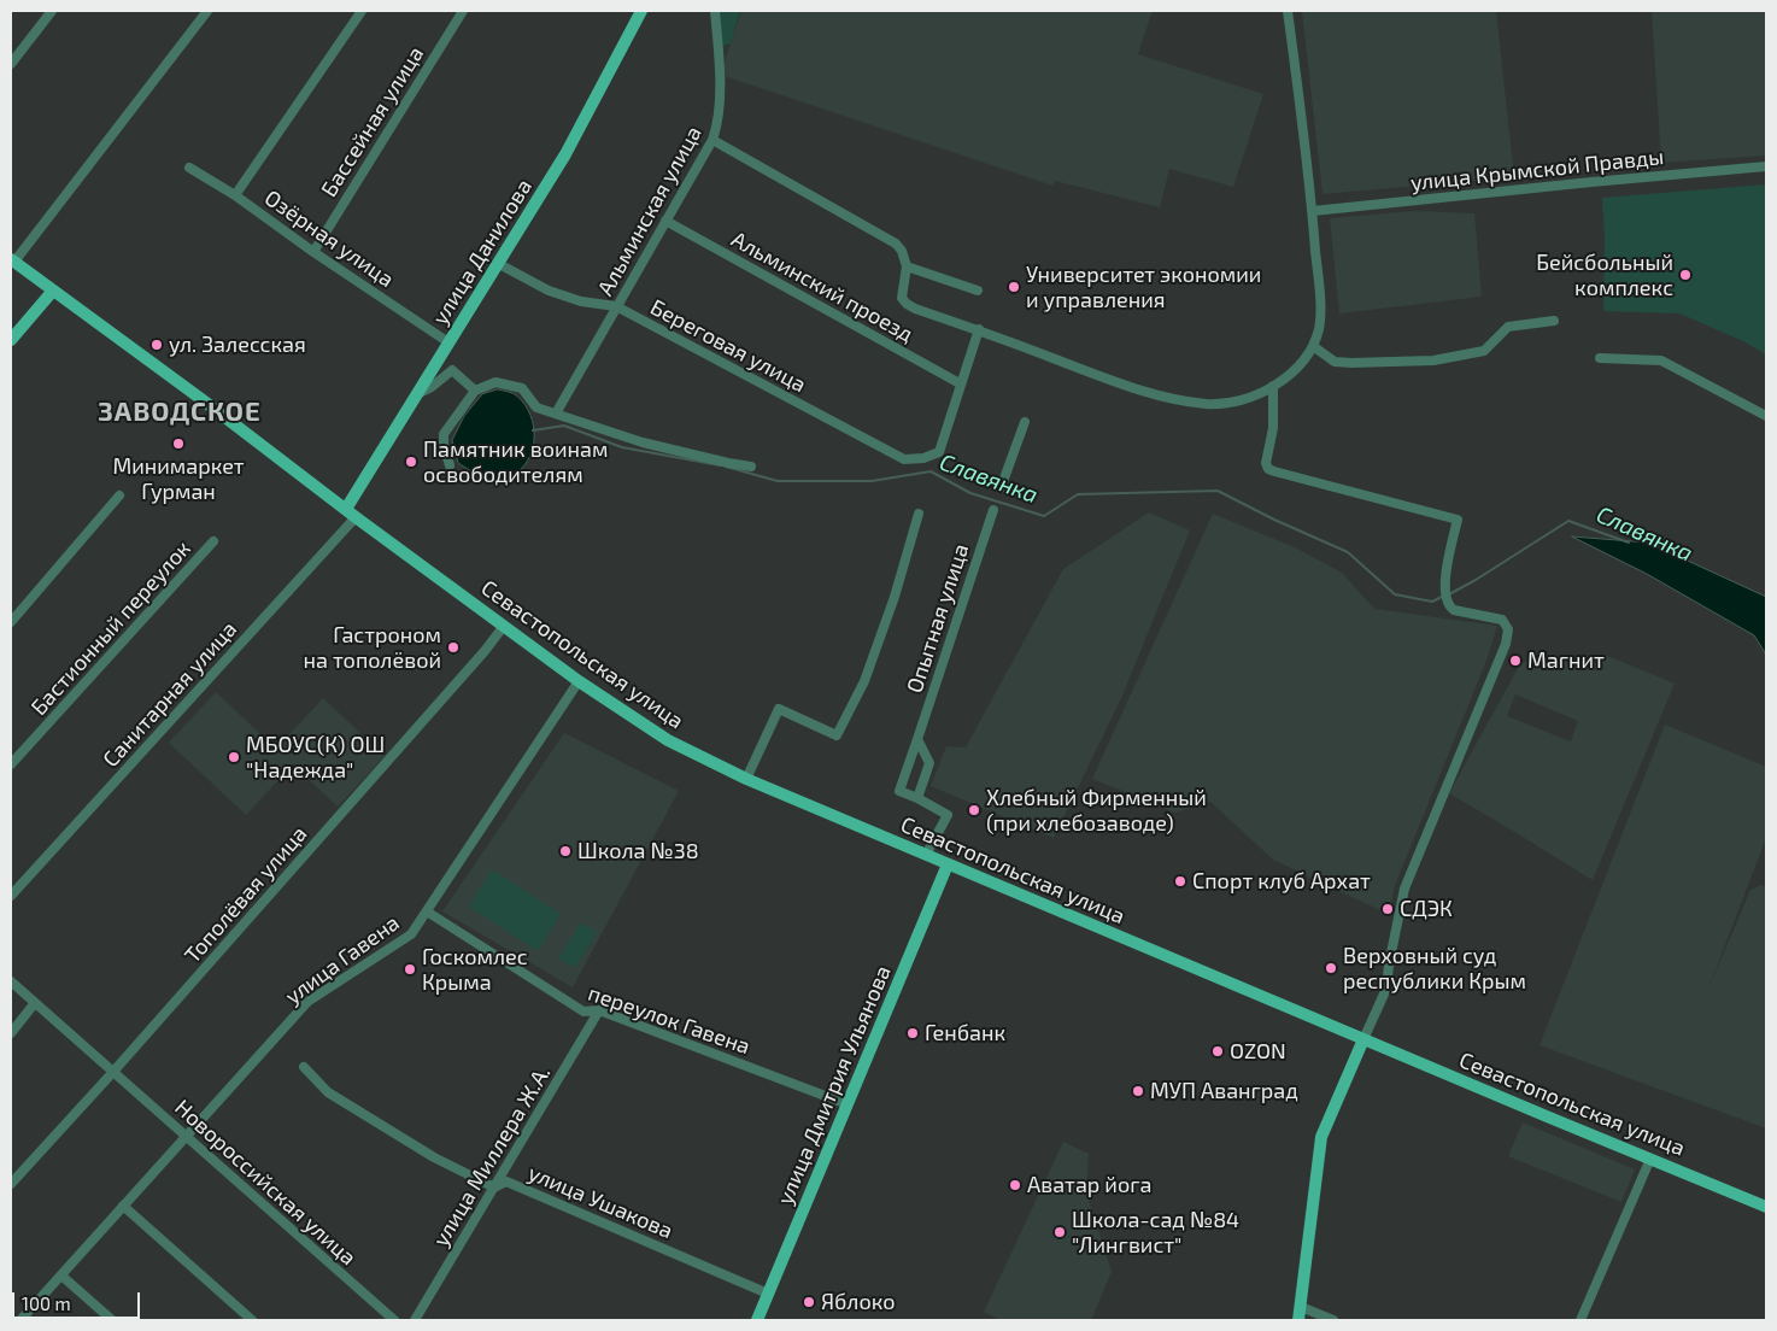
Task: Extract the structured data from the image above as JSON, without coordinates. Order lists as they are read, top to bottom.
{
  "streets": {
    "main road": ["улица Данилова", "Севастопольская улица", "улица Дмитрия Ульянова"],
    "street": [
      "Бассейная улица",
      "улица Крымской Правды",
      "Альминская улица",
      "Озёрная улица",
      "Альминский проезд",
      "Береговая улица",
      "Опытная улица",
      "Бастионный переулок",
      "Санитарная улица",
      "Тополёвая улица",
      "улица Гавена",
      "переулок Гавена",
      "улица Миллера Ж.А.",
      "Новороссийская улица",
      "улица Ушакова"
    ]
  },
  "crossings": [
    ["Бассейная улица", "Озёрная улица"],
    ["Альминская улица", "Альминский проезд"],
    ["Альминская улица", "Береговая улица"],
    ["Озёрная улица", "улица Данилова"],
    ["улица Данилова", "Береговая улица"],
    ["улица Данилова", "Севастопольская улица"],
    ["улица Данилова", "Санитарная улица"],
    ["Альминский проезд", "Береговая улица"],
    ["Опытная улица", "Севастопольская улица"],
    ["Севастопольская улица", "Санитарная улица"],
    ["Севастопольская улица", "Тополёвая улица"],
    ["Севастопольская улица", "улица Гавена"],
    ["Севастопольская улица", "улица Дмитрия Ульянова"],
    ["Тополёвая улица", "Новороссийская улица"],
    ["улица Гавена", "переулок Гавена"],
    ["улица Гавена", "Новороссийская улица"],
    ["переулок Гавена", "улица Дмитрия Ульянова"],
    ["переулок Гавена", "улица Миллера Ж.А."],
    ["улица Дмитрия Ульянова", "улица Ушакова"],
    ["улица Миллера Ж.А.", "улица Ушакова"]
  ],
  "districts": ["ЗАВОДСКОЕ"],
  "water": ["Славянка"],
  "places": [
    "Бейсбольный комплекс",
    "Университет экономии и управления",
    "ул. Залесская",
    "Минимаркет Гурман",
    "Памятник воинам освободителям",
    "Гастроном на тополёвой",
    "Магнит",
    "МБОУС(К) ОШ \"Надежда\"",
    "Хлебный Фирменный (при хлебозаводе)",
    "Школа №38",
    "Спорт клуб Архат",
    "СДЭК",
    "Верховный суд республики Крым",
    "Госкомлес Крыма",
    "Генбанк",
    "OZON",
    "МУП Аванград",
    "Аватар йога",
    "Школа-сад №84 \"Лингвист\"",
    "Яблоко"
  ],
  "scale_bar": "100 m"
}
